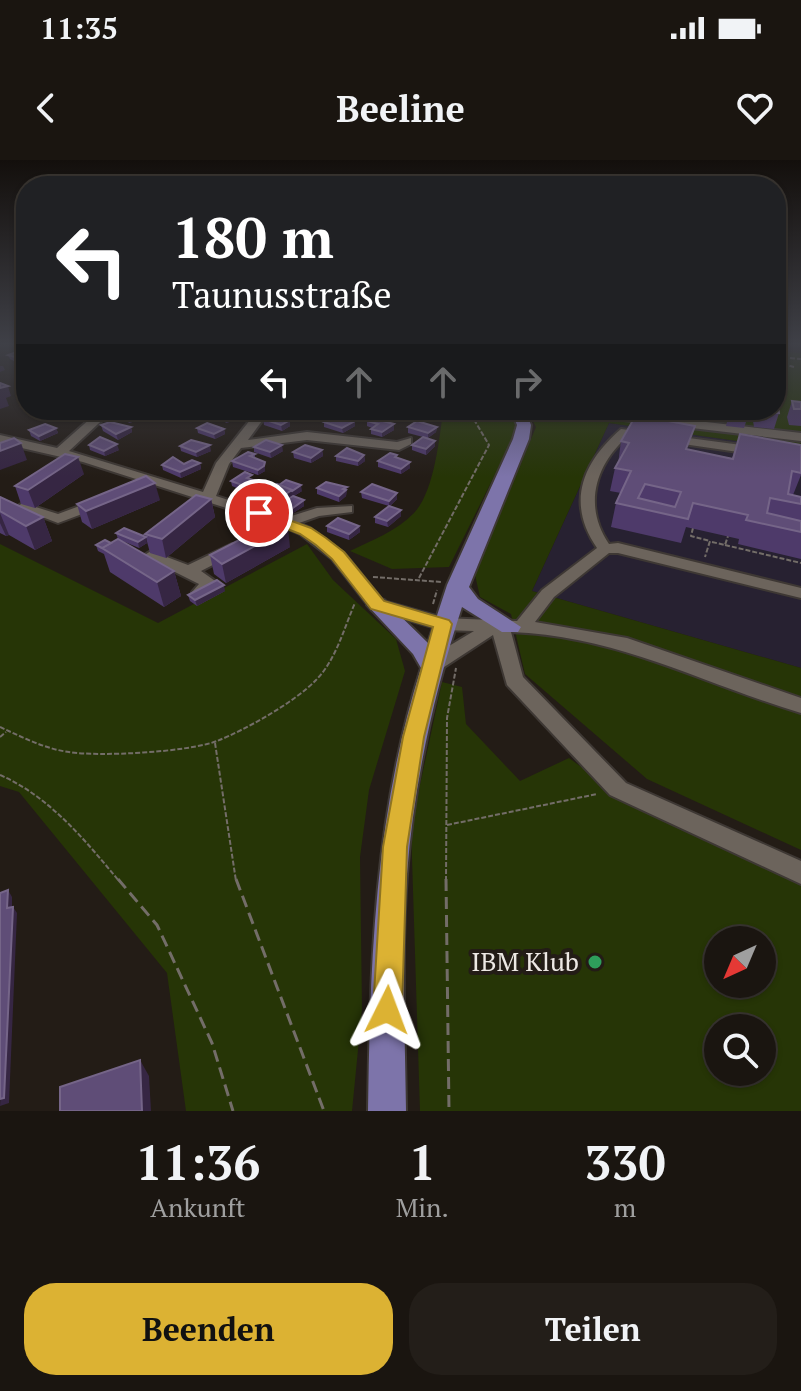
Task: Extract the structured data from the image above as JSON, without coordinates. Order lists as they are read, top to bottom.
{
  "places": ["IBM Klub"],
  "north": "bottom left",
  "page": {
    "status": "11:35",
    "header": "Beeline",
    "turn": ["180 m", "Taunusstraße"],
    "eta": [
      "11:36",
      "Ankunft",
      "1",
      "Min.",
      "330",
      "m"
    ],
    "buttons": ["Beenden", "Teilen"]
  }
}
